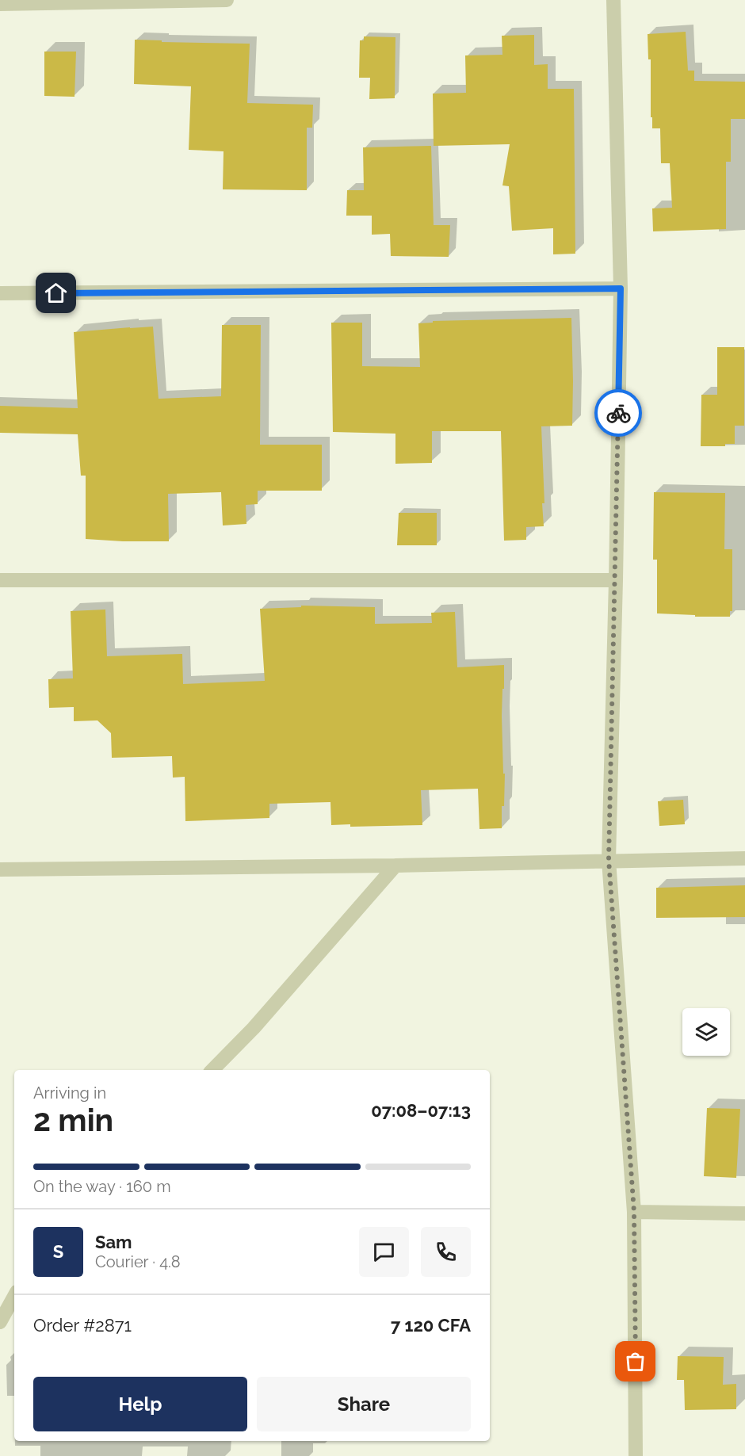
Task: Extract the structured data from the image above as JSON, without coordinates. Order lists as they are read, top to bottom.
{
  "page": {
    "heading": ["2 min", "Arriving in", "07:08–07:13"],
    "panel": [
      "Sam",
      "Courier · 4.8",
      "Order #2871",
      "7 120 CFA"
    ],
    "bar": "On the way · 160 m",
    "round": "S",
    "buttons": ["Help", "Share"]
  }
}
